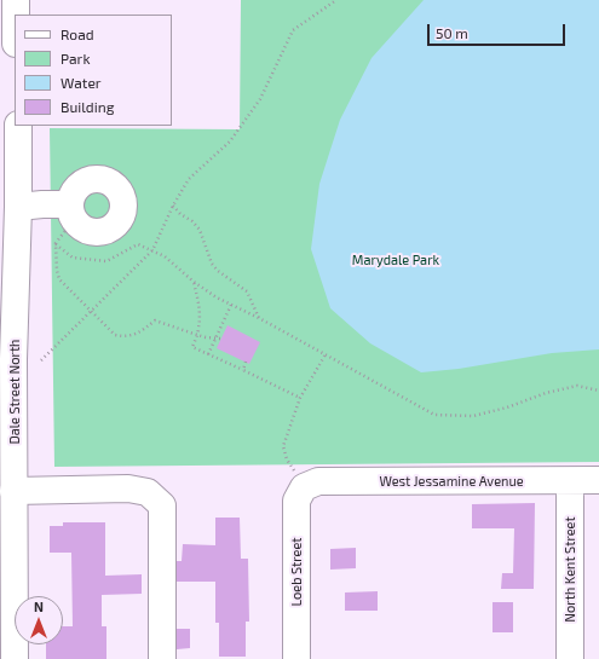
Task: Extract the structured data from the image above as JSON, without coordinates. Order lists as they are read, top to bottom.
{
  "streets": {
    "street": [
      "Dale Street North",
      "West Jessamine Avenue",
      "North Kent Street",
      "Loeb Street"
    ]
  },
  "crossings": [
    ["West Jessamine Avenue", "North Kent Street"],
    ["West Jessamine Avenue", "Loeb Street"]
  ],
  "parks": ["Marydale Park"],
  "legend": [
    "Road",
    "Park",
    "Water",
    "Building"
  ],
  "scale_bar": "50 m",
  "north": "top"
}
